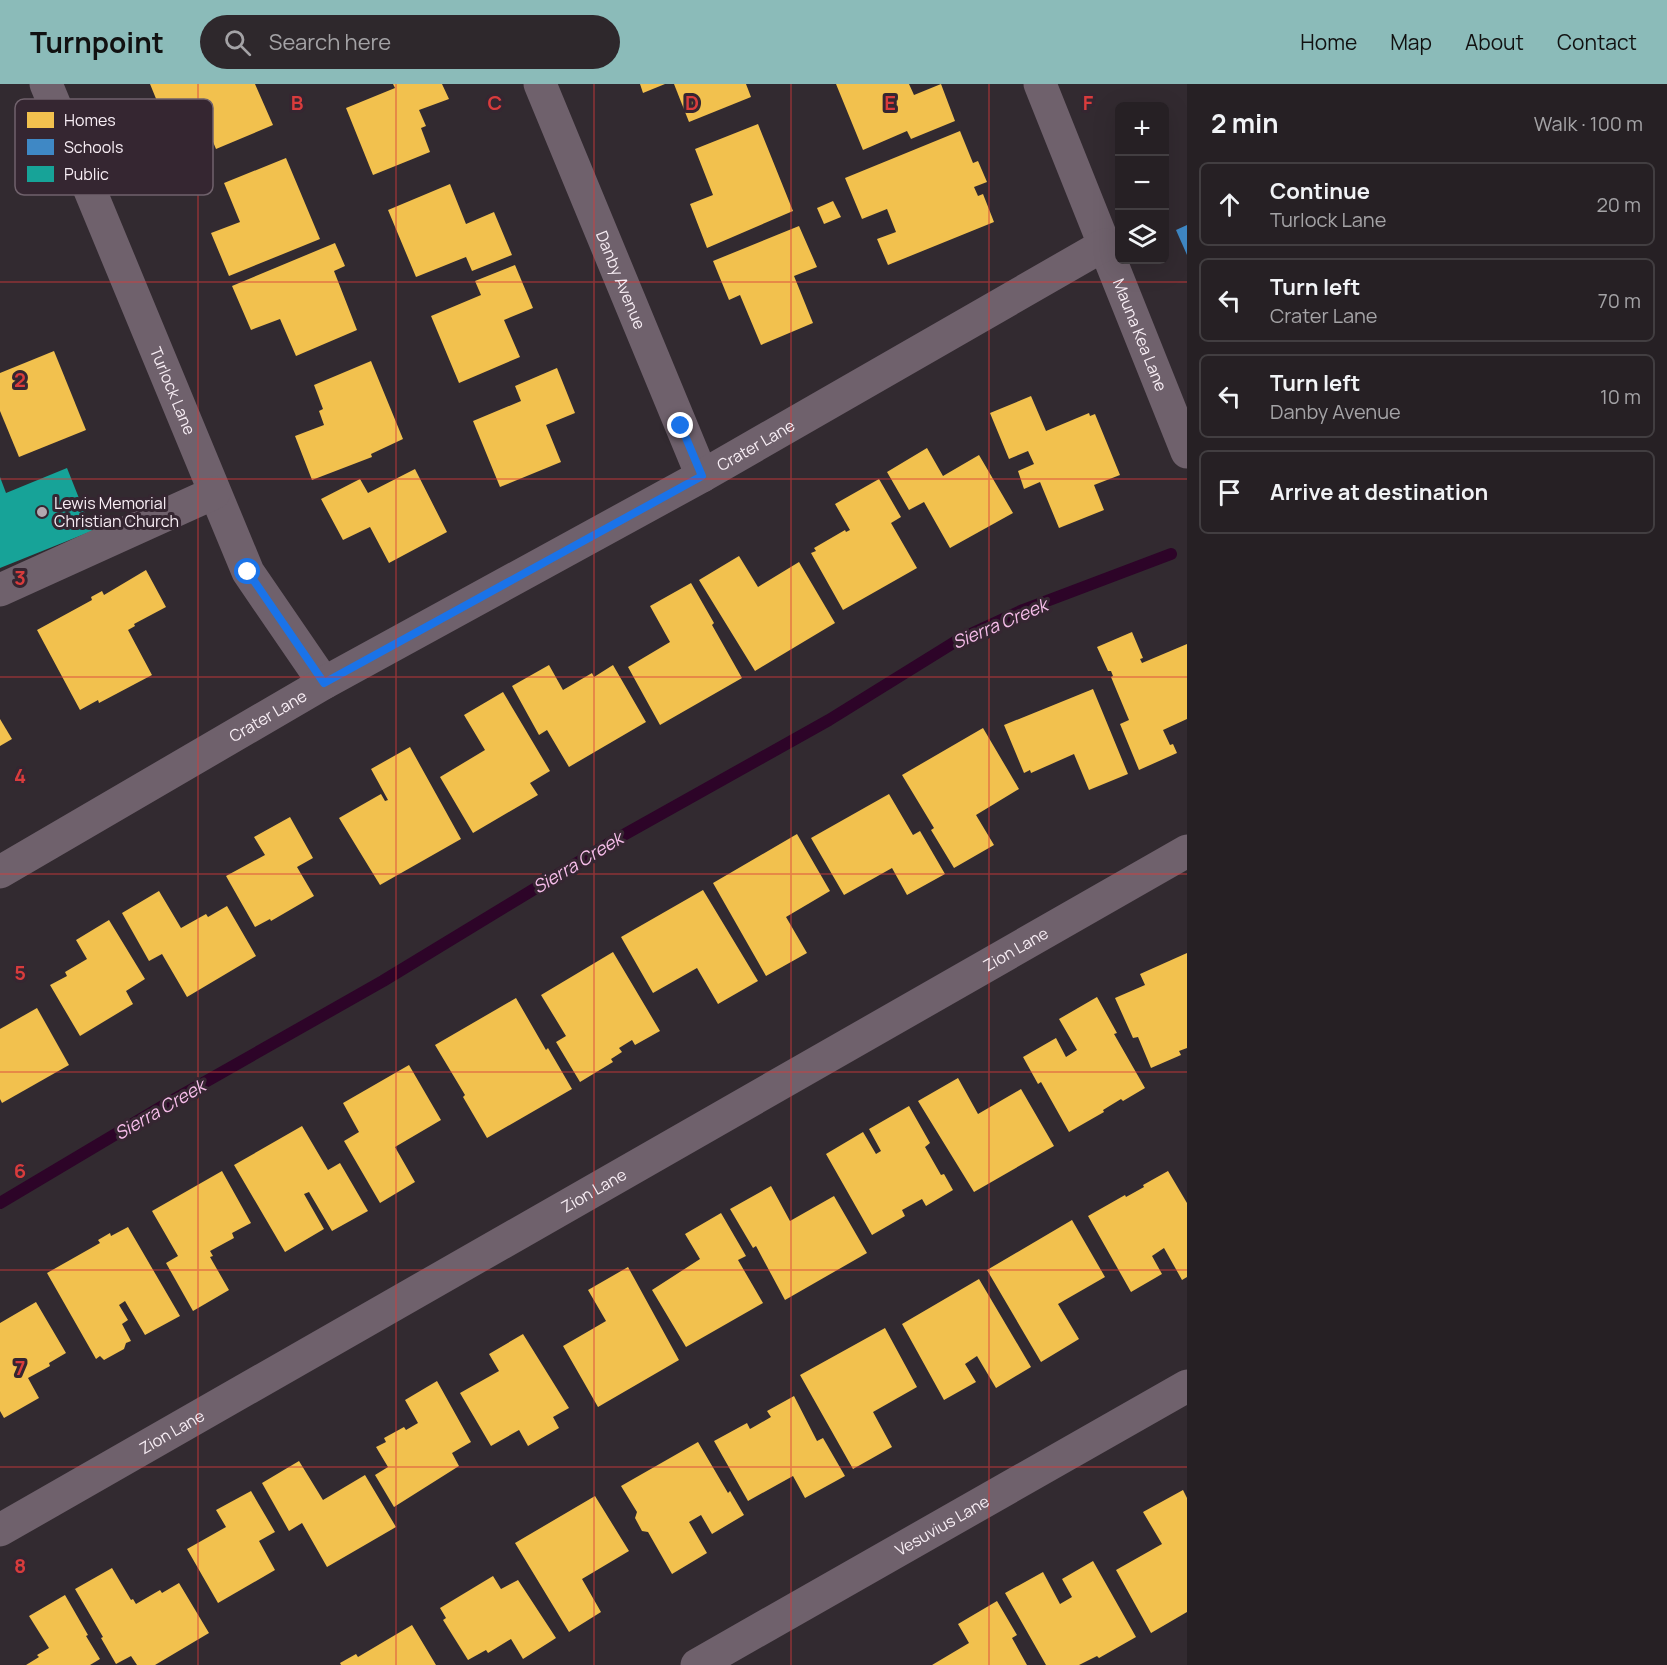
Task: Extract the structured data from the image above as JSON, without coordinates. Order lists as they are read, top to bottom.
{
  "streets": {
    "street": [
      "Danby Avenue",
      "Mauna Kea Lane",
      "Turlock Lane",
      "Crater Lane",
      "Zion Lane",
      "Vesuvius Lane"
    ]
  },
  "crossings": [
    ["Danby Avenue", "Crater Lane"],
    ["Mauna Kea Lane", "Crater Lane"],
    ["Turlock Lane", "Crater Lane"]
  ],
  "water": ["Sierra Creek"],
  "places": ["Lewis Memorial Christian Church"],
  "legend": ["Homes", "Schools", "Public"],
  "page": {
    "header": "Turnpoint",
    "search": "Search here",
    "nav": [
      "Home",
      "Map",
      "About",
      "Contact"
    ],
    "heading": ["2 min", "Walk · 100 m"],
    "map_buttons": ["+", "−"],
    "list": [
      ["Continue", "Turlock Lane", "20 m"],
      ["Turn left", "Crater Lane", "70 m"],
      ["Turn left", "Danby Avenue", "10 m"],
      "Arrive at destination"
    ]
  },
  "grid": {
    "columns": [
      "B",
      "C",
      "D",
      "E",
      "F"
    ],
    "rows": [
      "2",
      "3",
      "4",
      "5",
      "6",
      "7",
      "8"
    ]
  }
}
